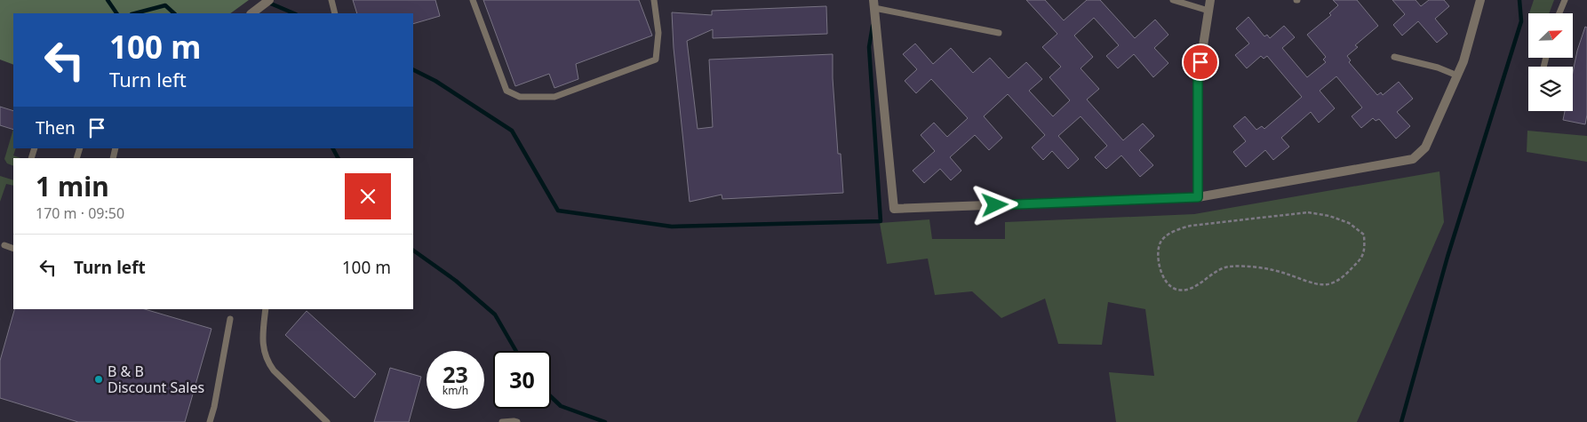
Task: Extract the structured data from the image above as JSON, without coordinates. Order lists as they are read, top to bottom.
{
  "places": ["B & B Discount Sales"],
  "north": "top right",
  "page": {
    "turn": ["100 m", "Turn left"],
    "then": "Then",
    "heading": ["1 min", "170 m · 09:50"],
    "list": [
      {
        "name": "Turn left",
        "value": "100 m"
      }
    ],
    "speed": "23 km/h",
    "limit": "30"
  }
}
